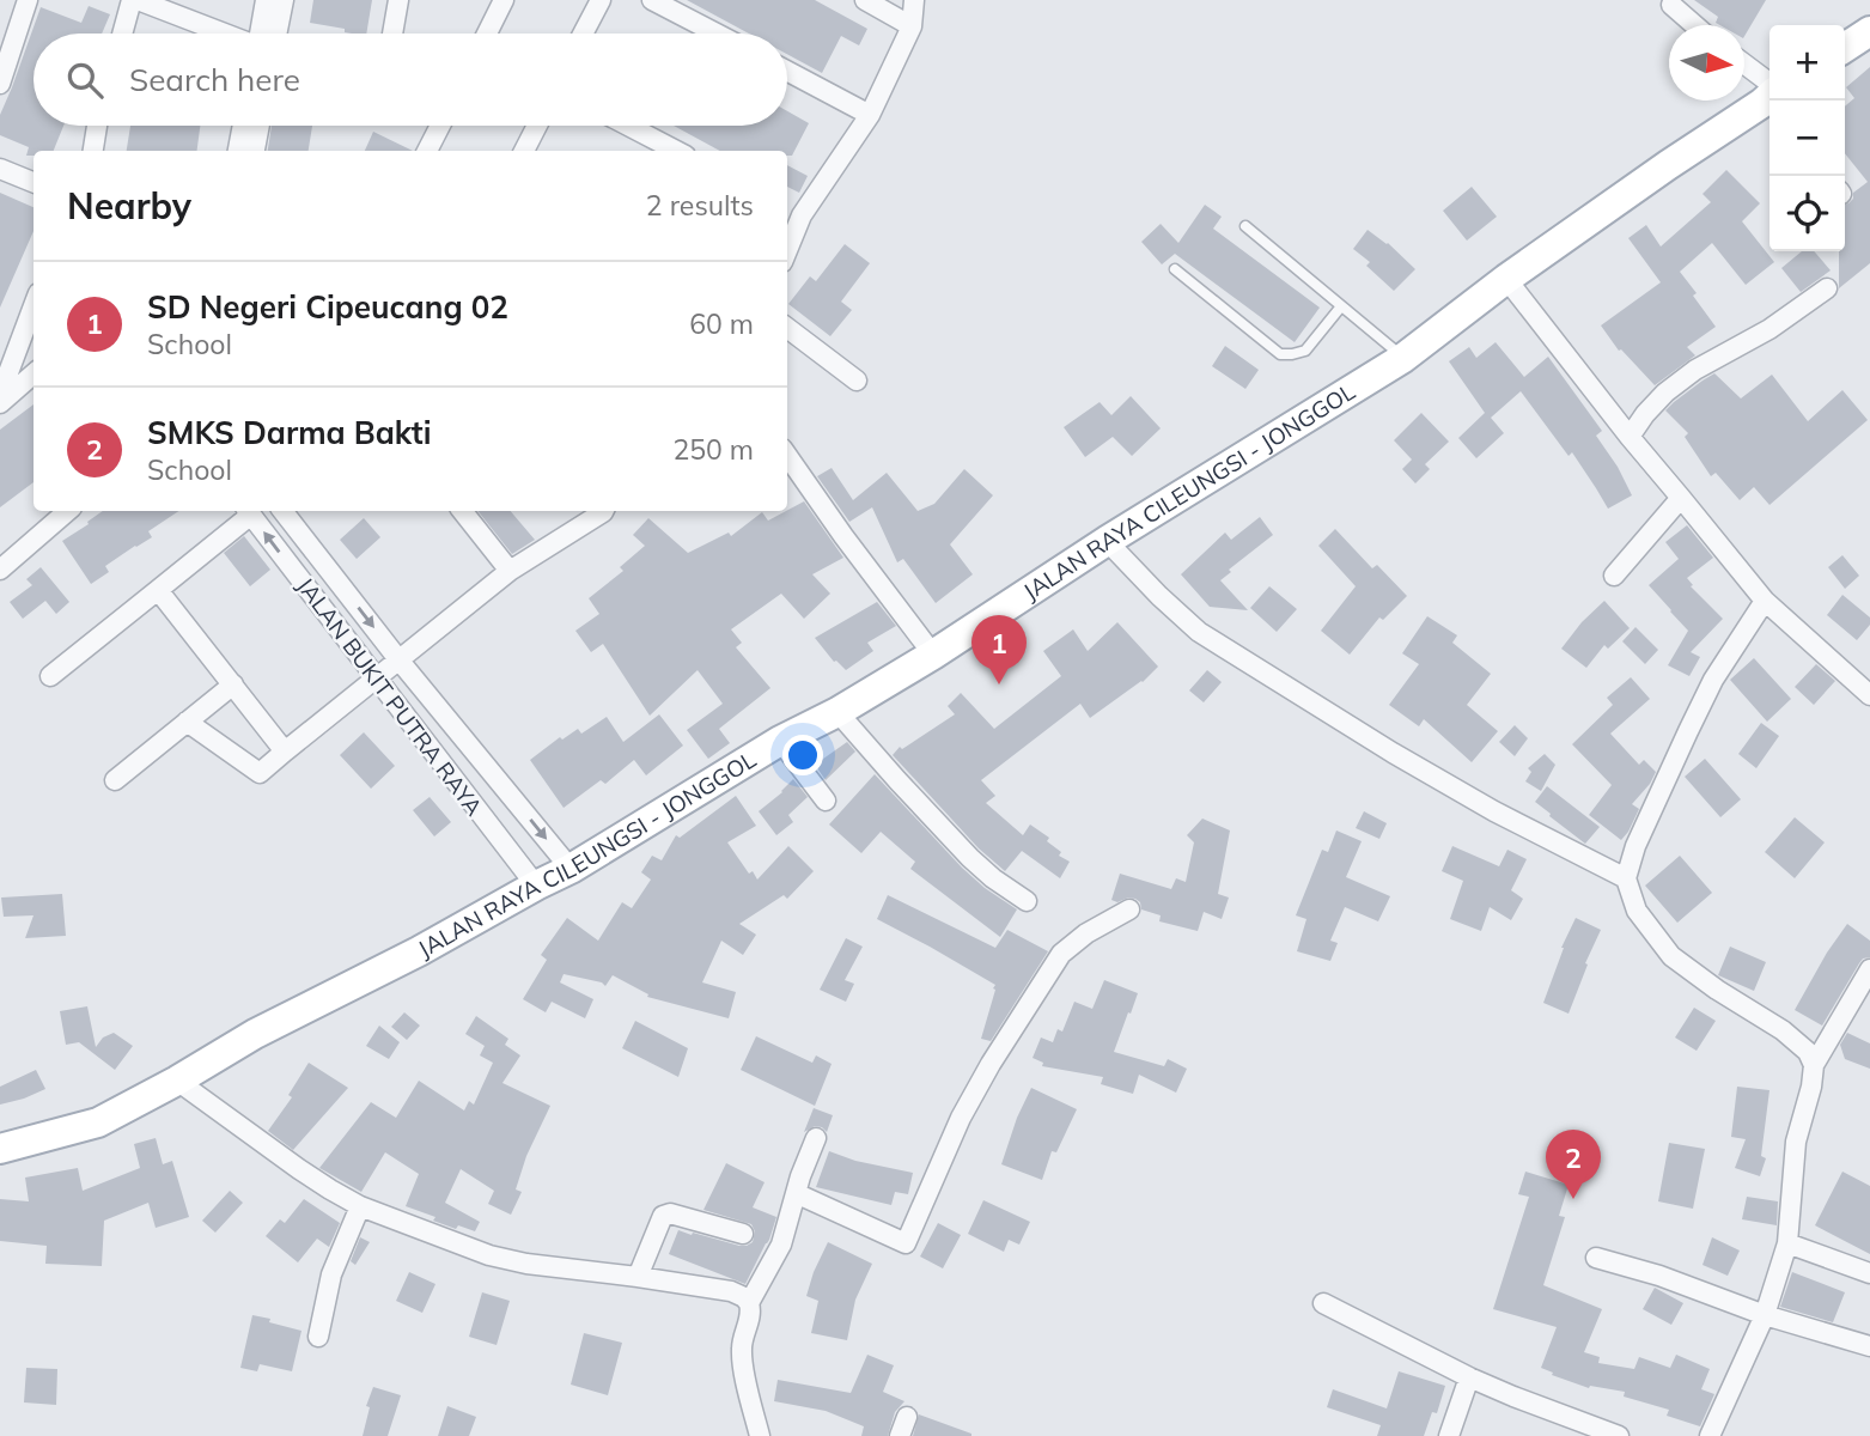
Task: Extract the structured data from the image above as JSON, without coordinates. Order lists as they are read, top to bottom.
{
  "streets": {
    "main road": ["JALAN RAYA CILEUNGSI - JONGGOL"],
    "street": ["JALAN BUKIT PUTRA RAYA"]
  },
  "crossings": [
    ["JALAN RAYA CILEUNGSI - JONGGOL", "JALAN BUKIT PUTRA RAYA"]
  ],
  "north": "right",
  "page": {
    "map_buttons": ["+", "−"],
    "search": "Search here",
    "heading": ["Nearby", "2 results"],
    "list": [
      {
        "mark": "1",
        "name": "SD Negeri Cipeucang 02",
        "note": "School",
        "value": "60 m"
      },
      {
        "mark": "2",
        "name": "SMKS Darma Bakti",
        "note": "School",
        "value": "250 m"
      }
    ],
    "pins": ["1", "2"]
  }
}
